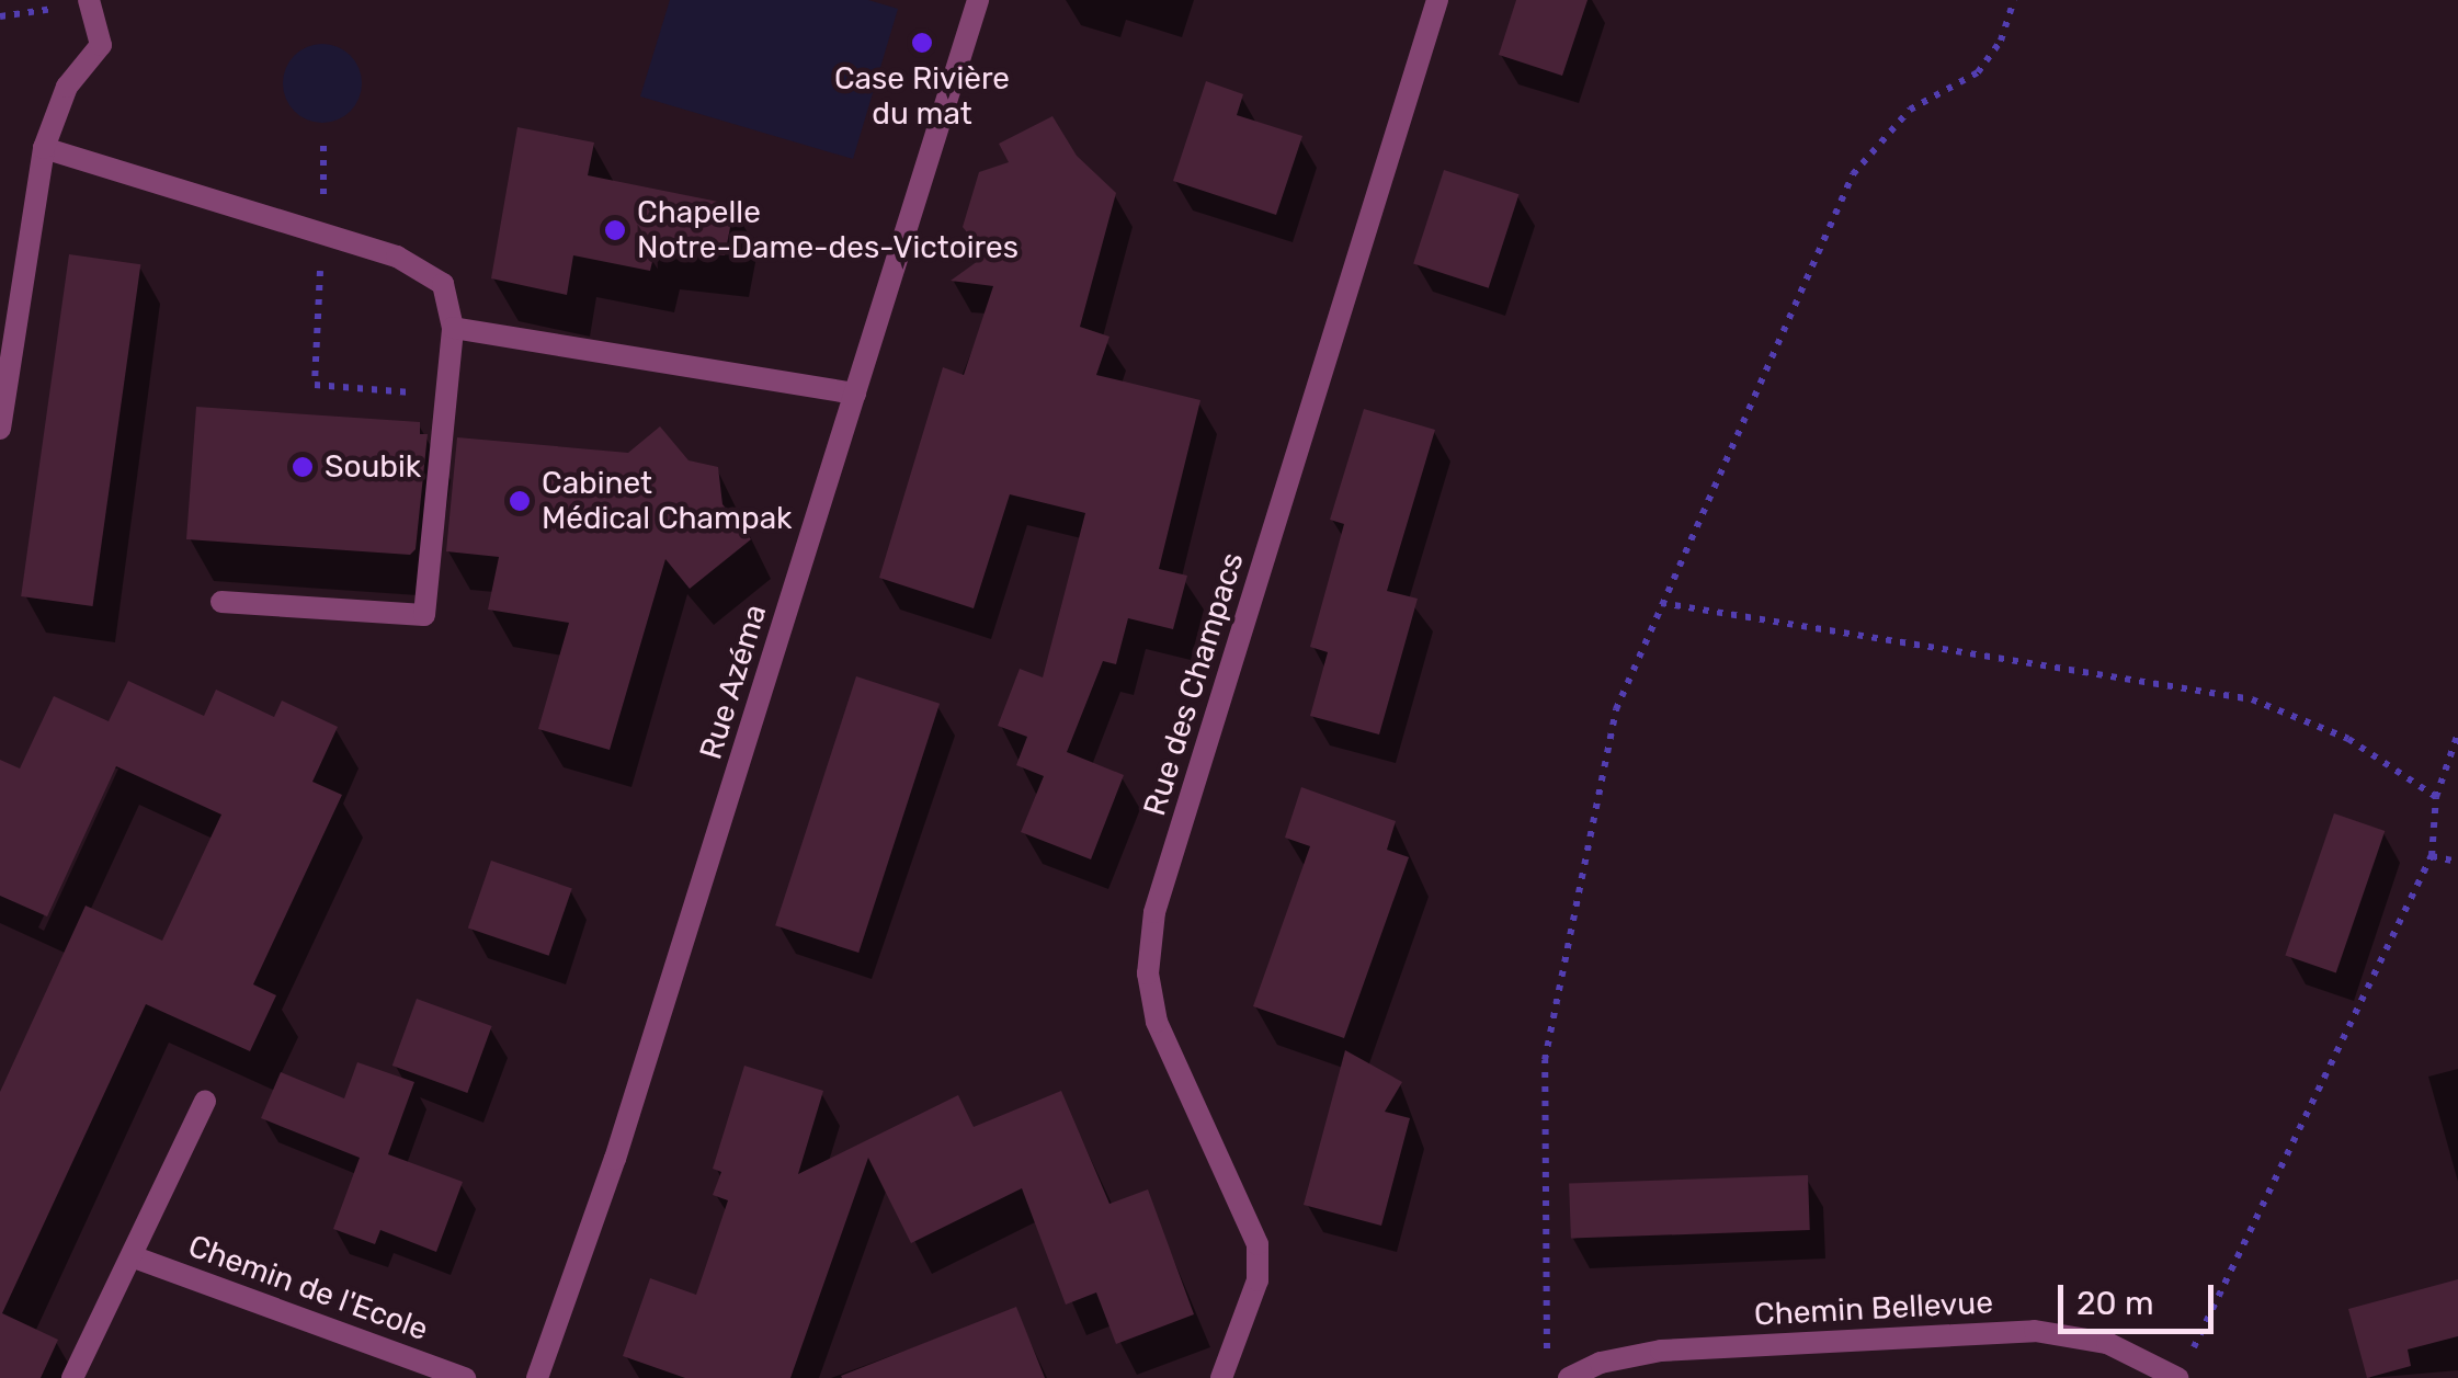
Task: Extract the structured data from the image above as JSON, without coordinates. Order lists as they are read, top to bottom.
{
  "streets": {
    "street": [
      "Rue Azéma",
      "Rue des Champacs",
      "Chemin de l'Ecole",
      "Chemin Bellevue"
    ]
  },
  "places": [
    "Case Rivière du mat",
    "Chapelle Notre-Dame-des-Victoires",
    "Soubik",
    "Cabinet Médical Champak"
  ],
  "scale_bar": "20 m"
}
